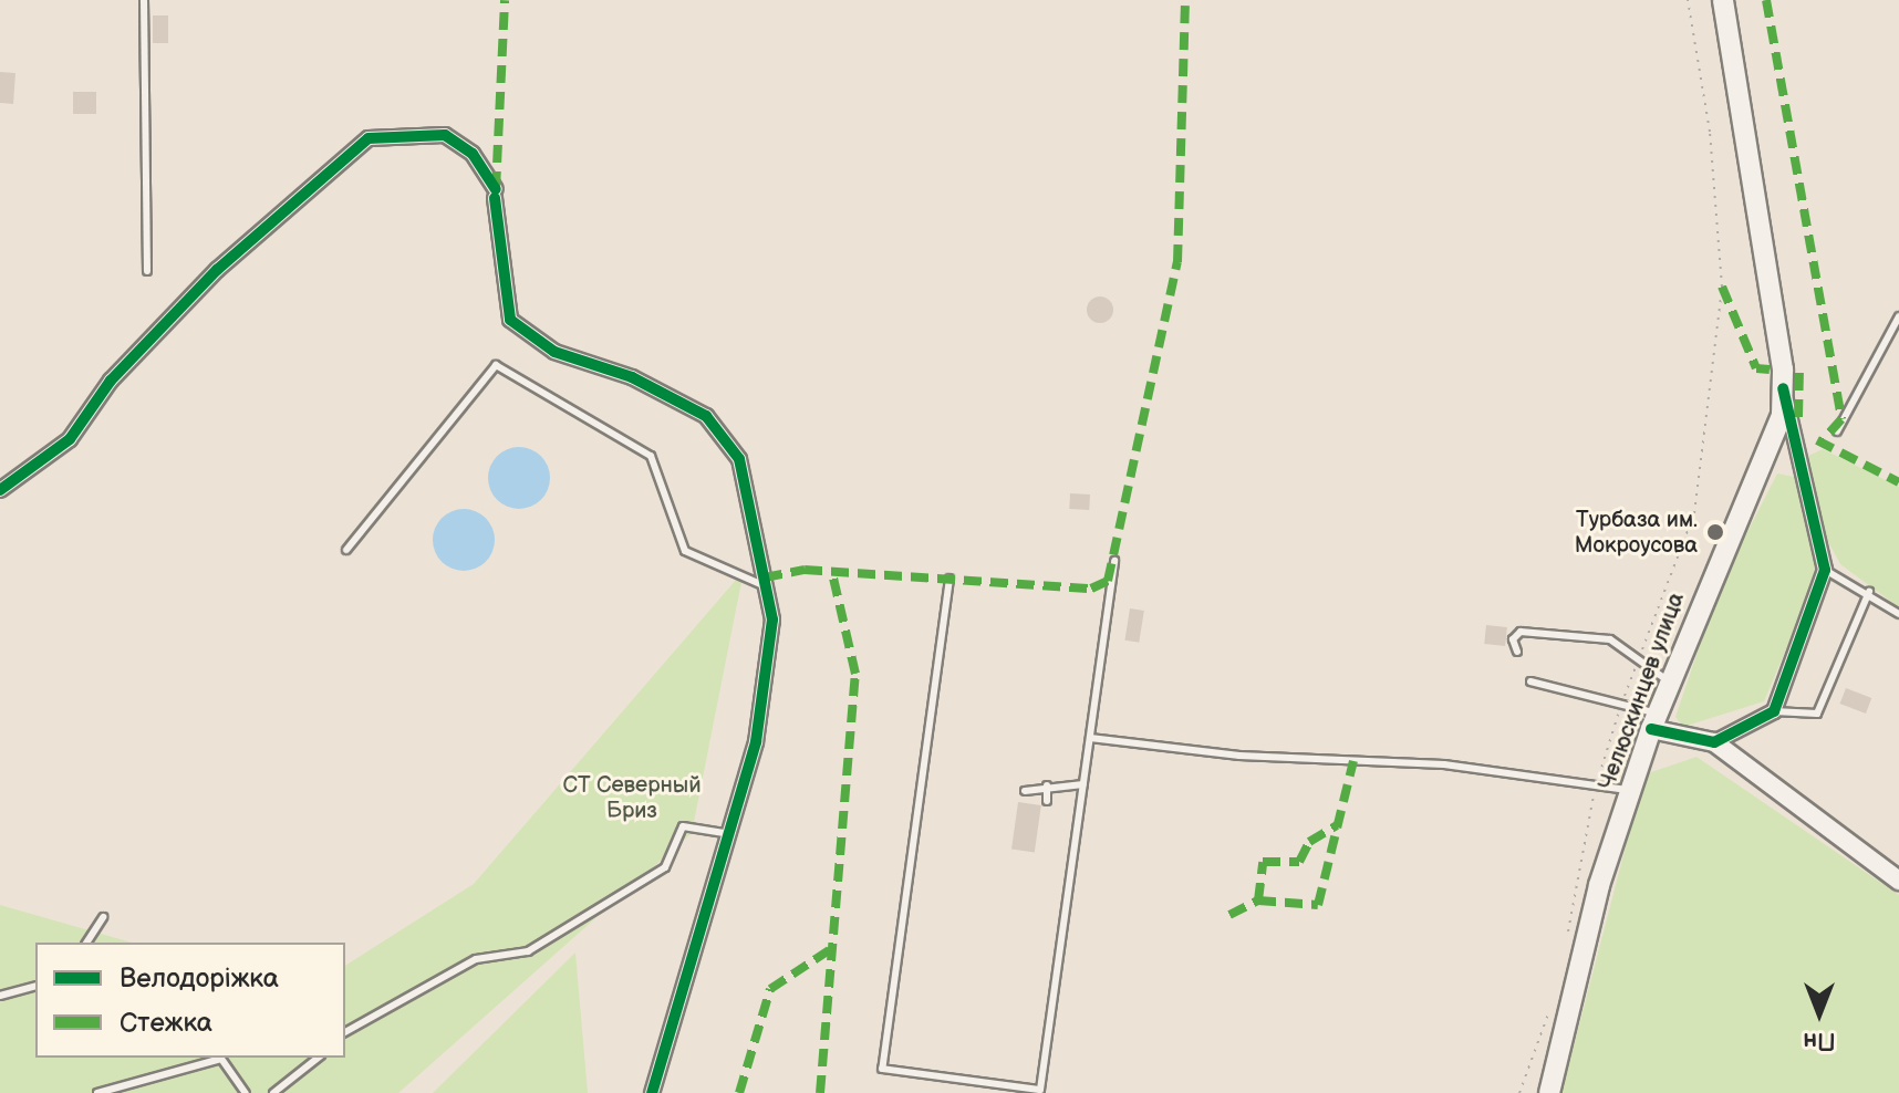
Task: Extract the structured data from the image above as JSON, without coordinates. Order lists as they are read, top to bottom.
{
  "streets": {
    "main road": ["Челюскинцев улица"]
  },
  "parks": ["СТ Северный Бриз"],
  "places": ["Турбаза им. Мокроусова"],
  "legend": ["Велодоріжка", "Стежка"],
  "north": "bottom"
}
